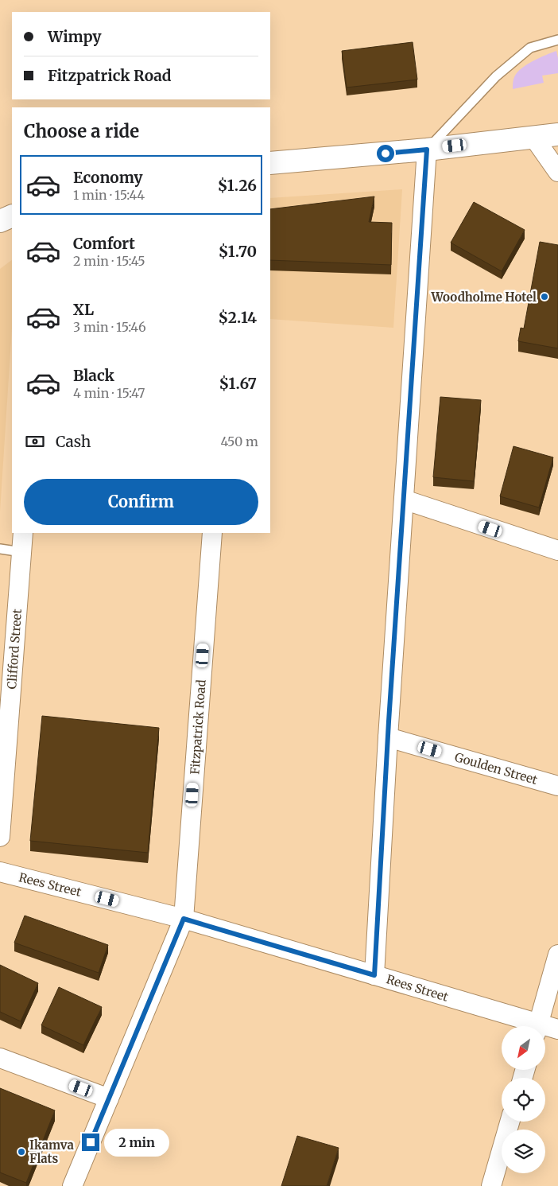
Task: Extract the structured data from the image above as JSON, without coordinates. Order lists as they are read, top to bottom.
{
  "streets": {
    "street": [
      "Clifford Street",
      "Fitzpatrick Road",
      "Goulden Street",
      "Rees Street"
    ]
  },
  "crossings": [
    ["Fitzpatrick Road", "Rees Street"]
  ],
  "places": ["Woodholme Hotel", "Ikamva Flats"],
  "north": "bottom left",
  "page": {
    "banner": ["Wimpy", "Fitzpatrick Road"],
    "heading": "Choose a ride",
    "list": [
      {
        "name": "Economy",
        "note": "1 min · 15:44",
        "value": "$1.26"
      },
      {
        "name": "Comfort",
        "note": "2 min · 15:45",
        "value": "$1.70"
      },
      {
        "name": "XL",
        "note": "3 min · 15:46",
        "value": "$2.14"
      },
      {
        "name": "Black",
        "note": "4 min · 15:47",
        "value": "$1.67"
      }
    ],
    "pay": ["Cash", "450 m"],
    "buttons": "Confirm",
    "bubble": "2 min"
  }
}
